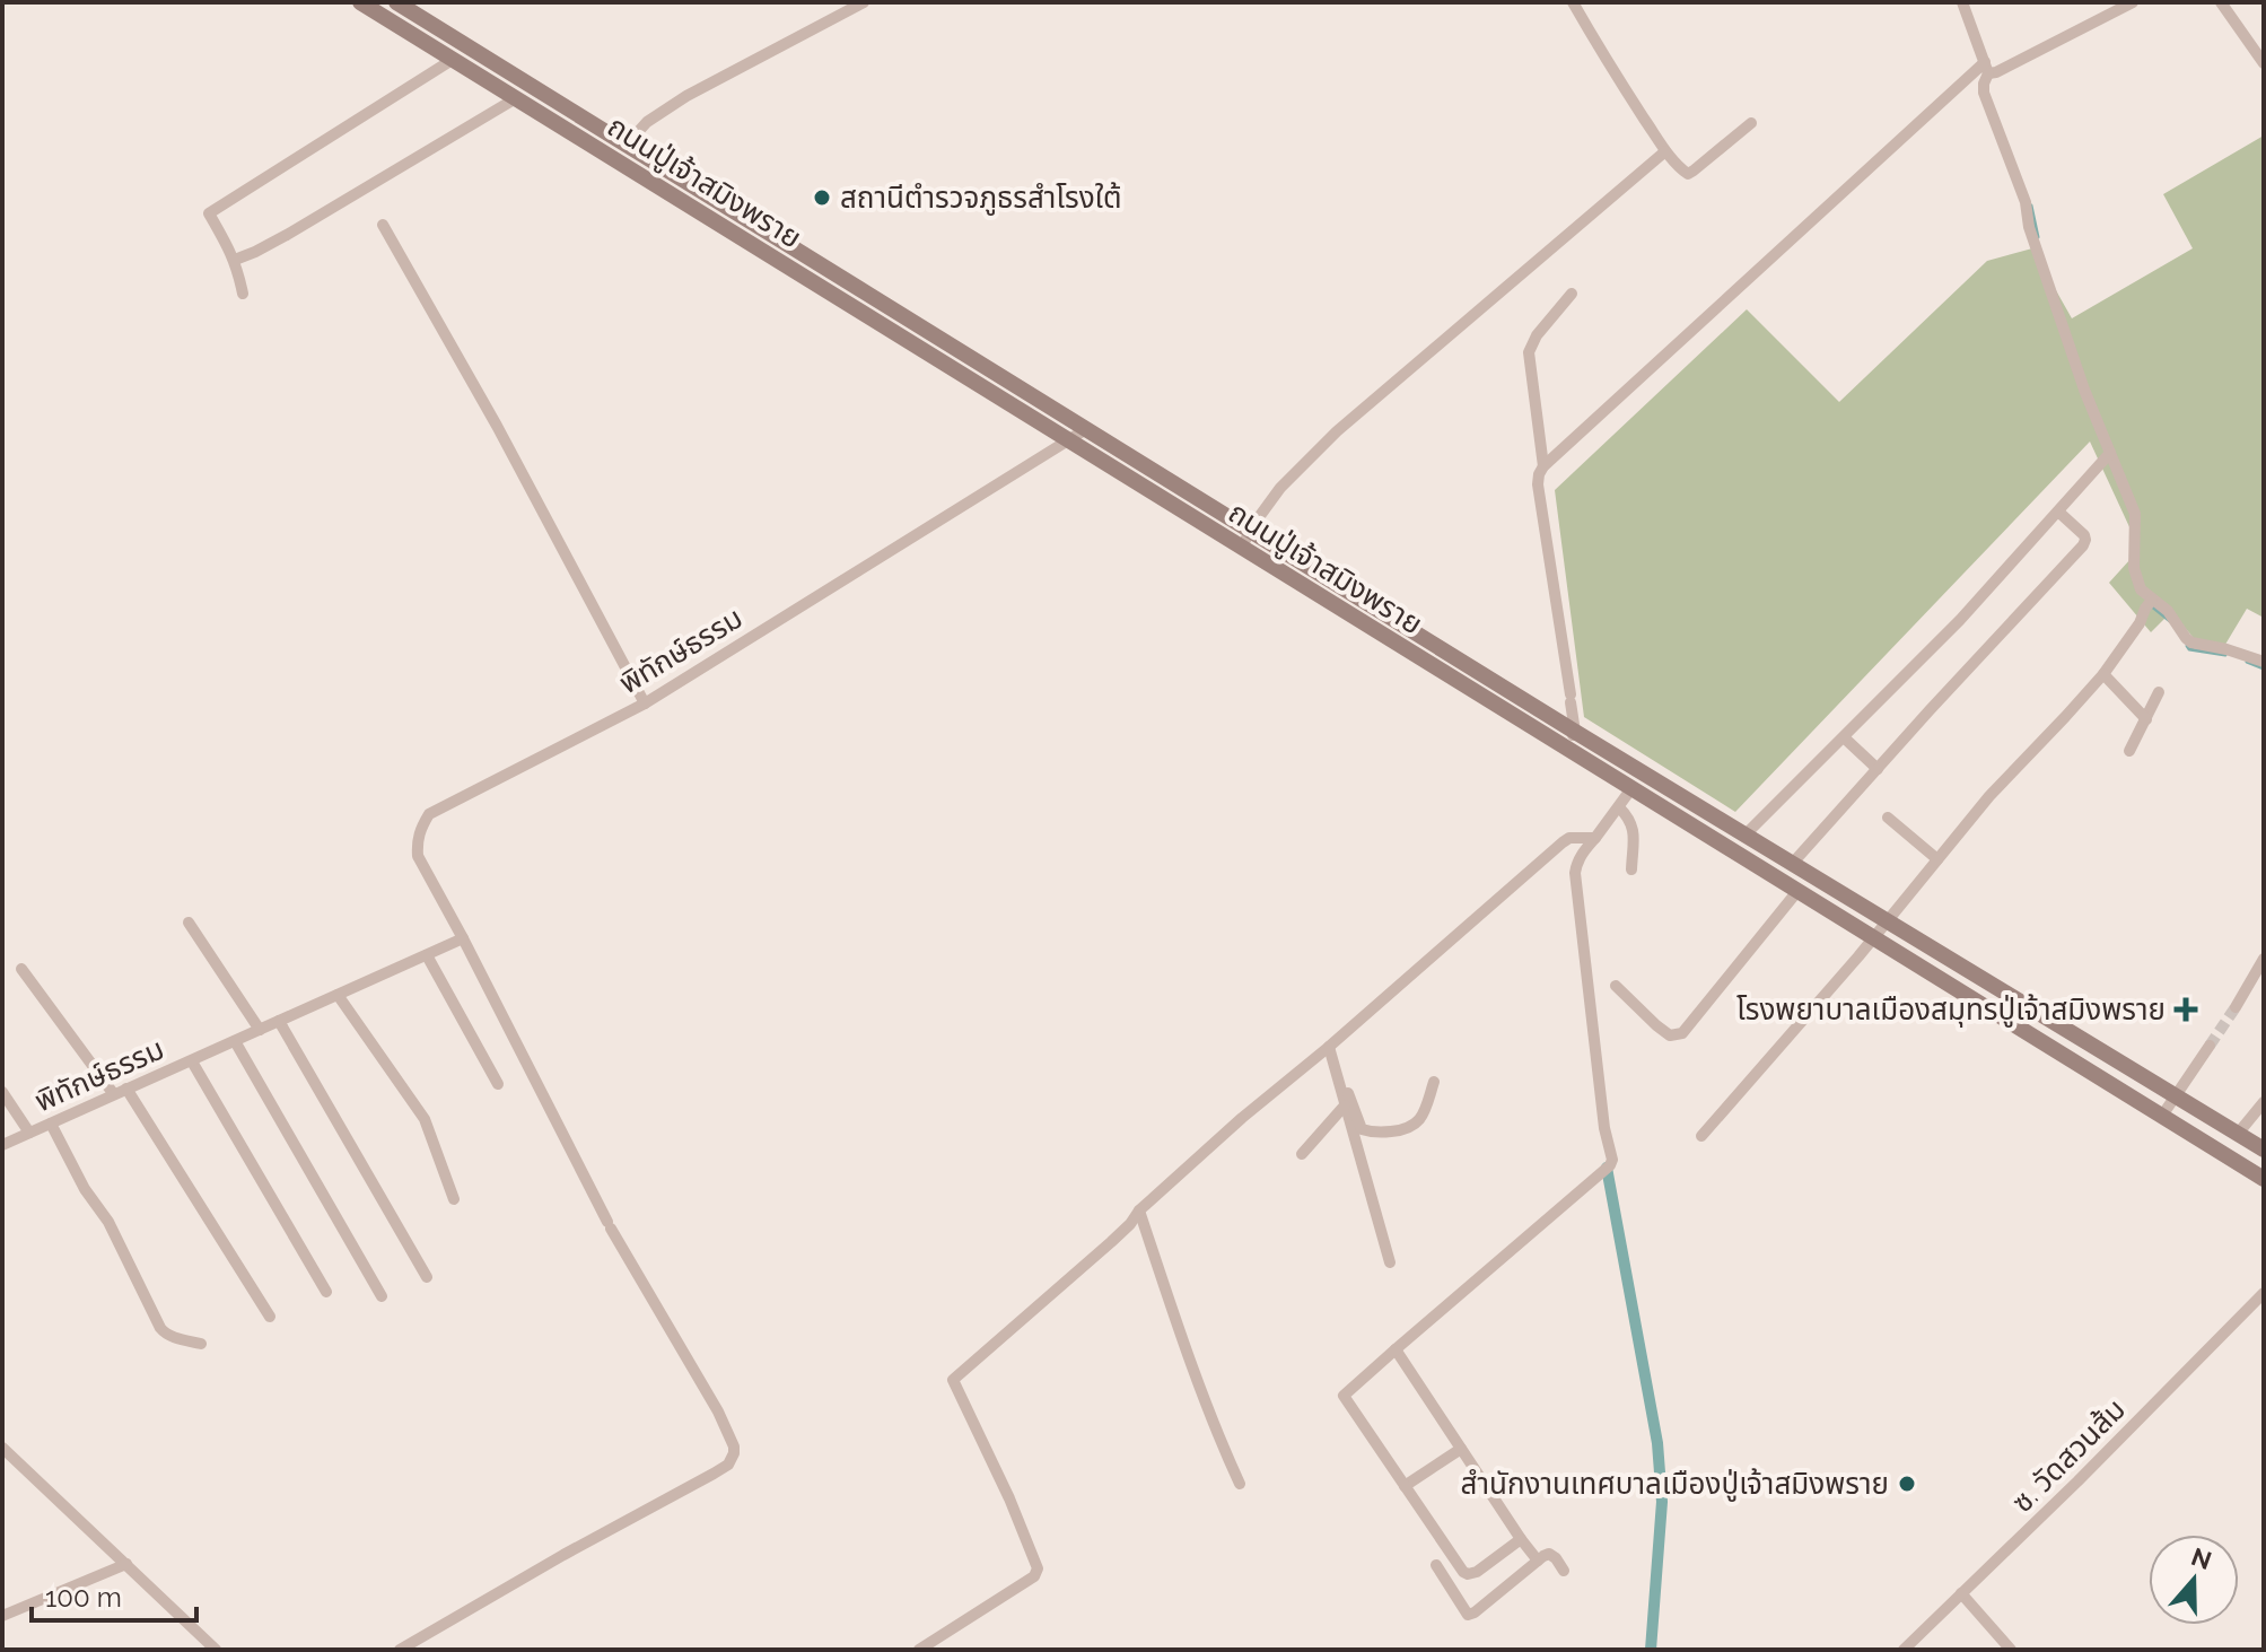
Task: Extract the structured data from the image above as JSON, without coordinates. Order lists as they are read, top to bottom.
{
  "streets": {
    "main road": ["ถนนปู่เจ้าสมิงพราย"],
    "street": ["พิทักษ์ธรรม", "ซ. วัดสวนส้ม"]
  },
  "crossings": [
    ["ถนนปู่เจ้าสมิงพราย", "พิทักษ์ธรรม"]
  ],
  "places": {
    "other": ["สถานีตำรวจภูธรสำโรงใต้", "สำนักงานเทศบาลเมืองปู่เจ้าสมิงพราย"],
    "health": ["โรงพยาบาลเมืองสมุทรปู่เจ้าสมิงพราย"]
  },
  "scale_bar": "100 m",
  "north": "top"
}
